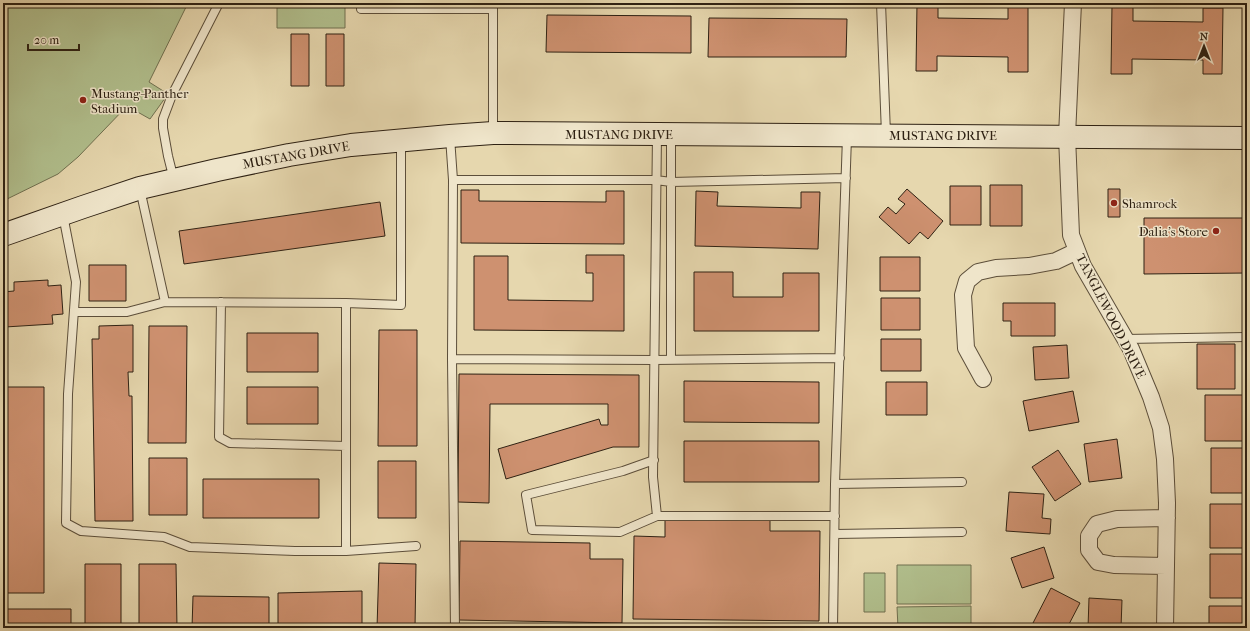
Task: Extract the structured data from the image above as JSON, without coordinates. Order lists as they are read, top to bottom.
{
  "streets": {
    "main road": ["MUSTANG DRIVE"],
    "street": ["TANGLEWOOD DRIVE"]
  },
  "crossings": [
    ["MUSTANG DRIVE", "TANGLEWOOD DRIVE"]
  ],
  "places": ["Mustang-Panther Stadium", "Shamrock", "Dalia's Store"],
  "scale_bar": "20 m",
  "north": "top"
}
